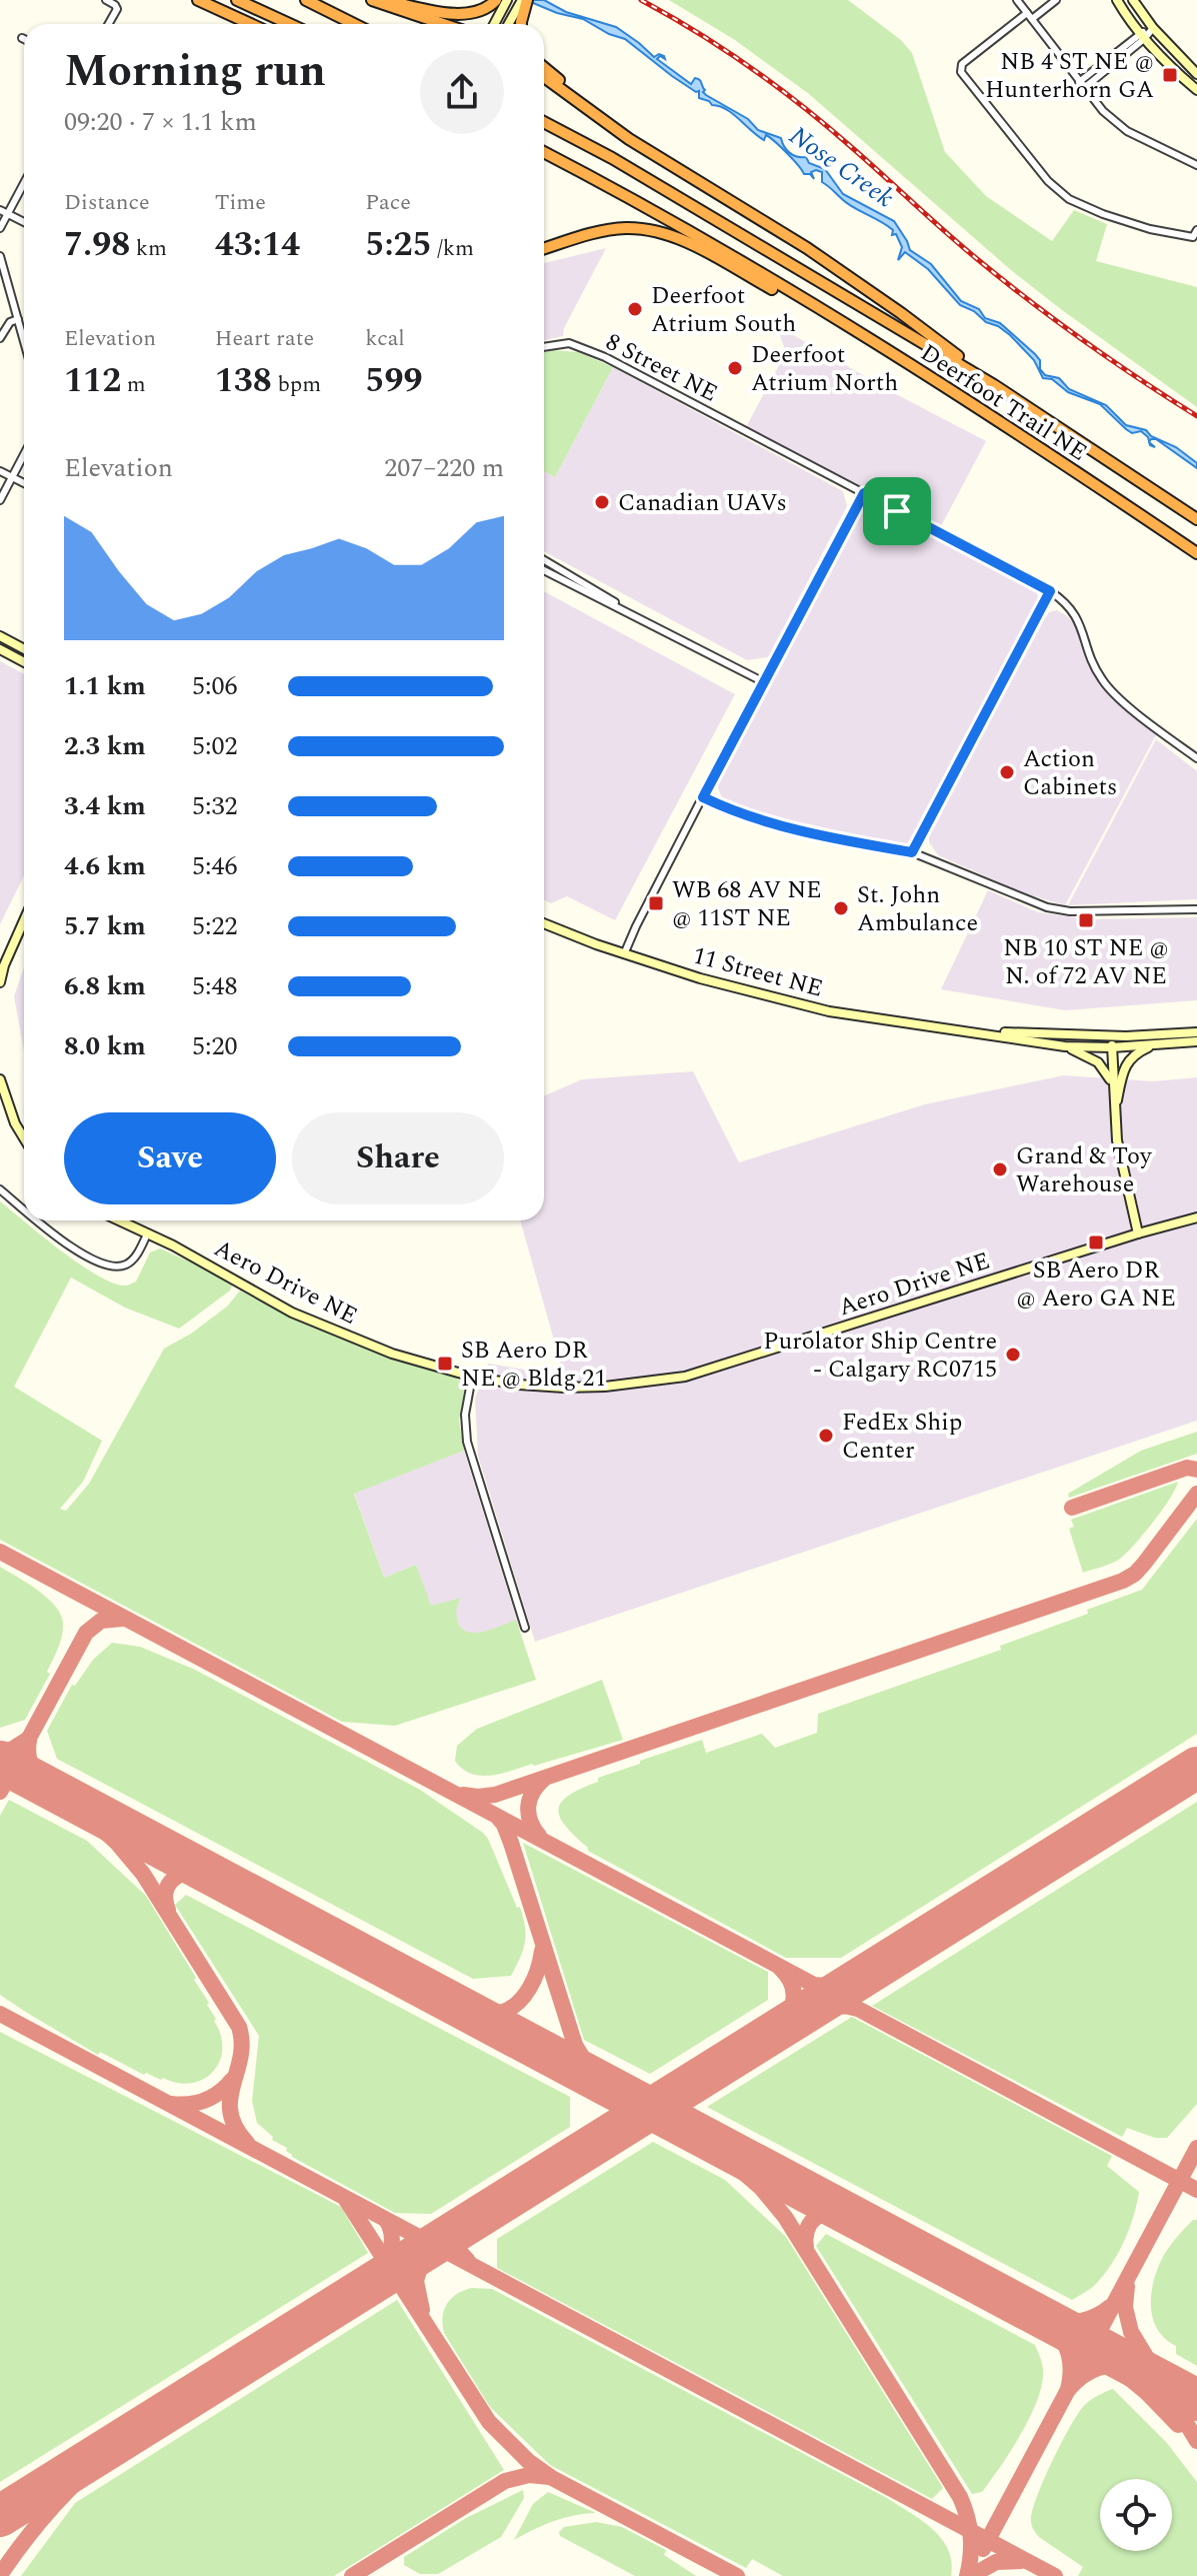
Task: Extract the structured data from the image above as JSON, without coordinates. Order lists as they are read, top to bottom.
{
  "streets": {
    "highway": ["Deerfoot Trail NE"],
    "street": ["8 Street NE", "11 Street NE", "Aero Drive NE"]
  },
  "water": ["Nose Creek"],
  "places": {
    "transit": [
      "NB 4 ST NE @ Hunterhorn GA",
      "WB 68 AV NE @ 11ST NE",
      "NB 10 ST NE @ N. of 72 AV NE",
      "SB Aero DR @ Aero GA NE",
      "SB Aero DR NE @ Bldg 21"
    ],
    "other": [
      "Deerfoot Atrium South",
      "Deerfoot Atrium North",
      "Canadian UAVs",
      "Action Cabinets",
      "St. John Ambulance",
      "Grand & Toy Warehouse",
      "Purolator Ship Centre - Calgary RC0715",
      "FedEx Ship Center"
    ]
  },
  "page": {
    "heading": ["Morning run", "09:20 · 7 × 1.1 km"],
    "stats": [
      ["Distance", "7.98 km"],
      ["Time", "43:14"],
      ["Pace", "5:25 /km"],
      ["Elevation", "112 m"],
      ["Heart rate", "138 bpm"],
      ["kcal", "599"]
    ],
    "chart": ["Elevation", "207–220 m"],
    "list": [
      {
        "name": "1.1 km",
        "note": "5:06"
      },
      {
        "name": "2.3 km",
        "note": "5:02"
      },
      {
        "name": "3.4 km",
        "note": "5:32"
      },
      {
        "name": "4.6 km",
        "note": "5:46"
      },
      {
        "name": "5.7 km",
        "note": "5:22"
      },
      {
        "name": "6.8 km",
        "note": "5:48"
      },
      {
        "name": "8.0 km",
        "note": "5:20"
      }
    ],
    "buttons": ["Save", "Share"]
  }
}
